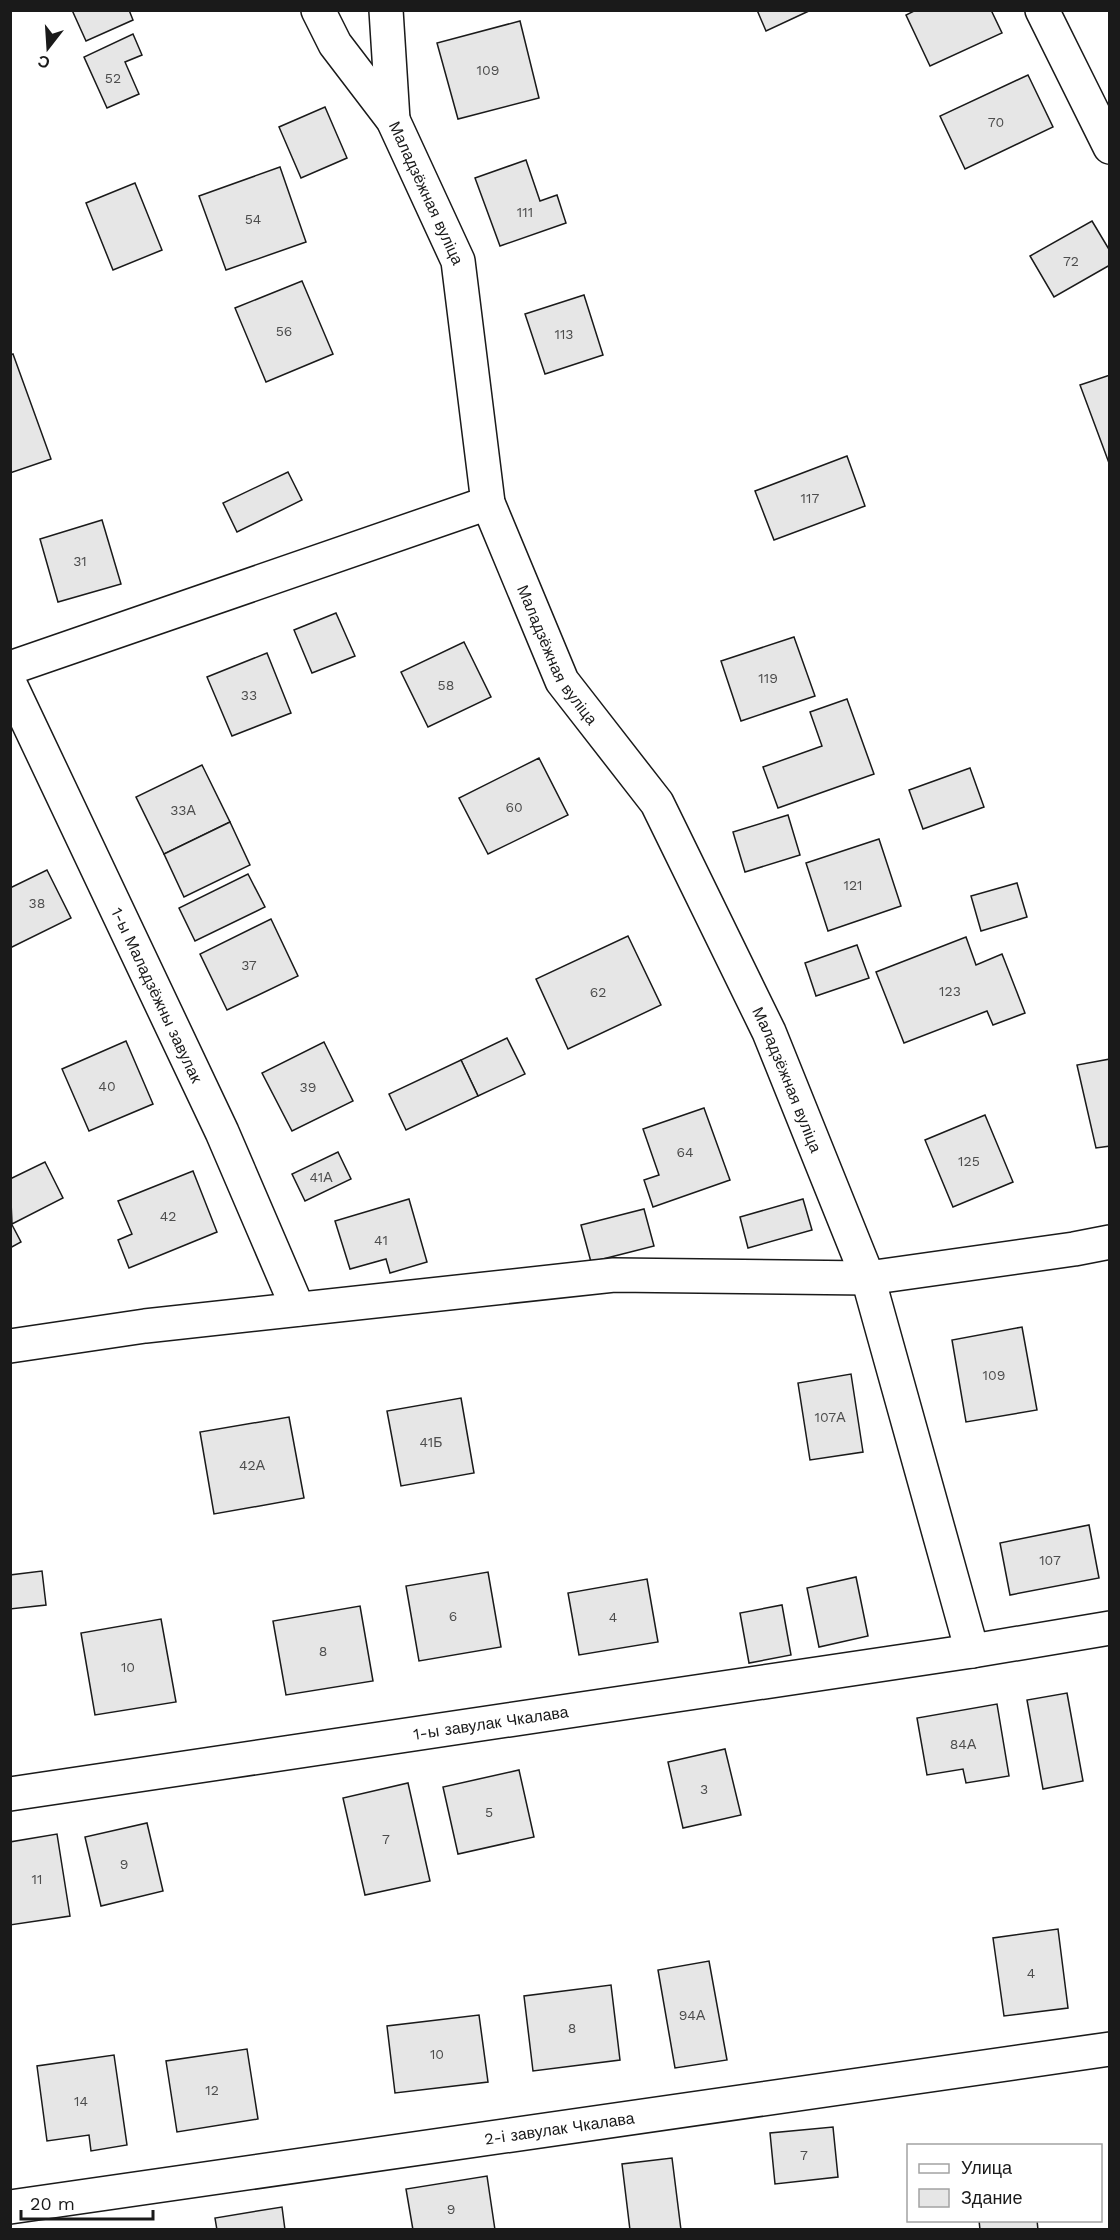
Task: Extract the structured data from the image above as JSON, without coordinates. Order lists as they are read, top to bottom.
{
  "streets": {
    "street": [
      "Маладзёжная вуліца",
      "1-ы Маладзёжны завулак",
      "1-ы завулак Чкалава",
      "2-і завулак Чкалава"
    ]
  },
  "crossings": [
    ["Маладзёжная вуліца", "1-ы завулак Чкалава"]
  ],
  "house_numbers": [
    "109",
    "52",
    "70",
    "111",
    "54",
    "72",
    "56",
    "113",
    "117",
    "31",
    "119",
    "58",
    "33",
    "60",
    "33А",
    "121",
    "38",
    "37",
    "123",
    "62",
    "40",
    "39",
    "64",
    "125",
    "41А",
    "42",
    "41",
    "109",
    "107А",
    "41Б",
    "42А",
    "107",
    "6",
    "4",
    "8",
    "10",
    "84А",
    "3",
    "5",
    "7",
    "9",
    "11",
    "4",
    "94А",
    "8",
    "10",
    "12",
    "14",
    "7",
    "9"
  ],
  "legend": ["Улица", "Здание"],
  "scale_bar": "20 m",
  "north": "bottom"
}
